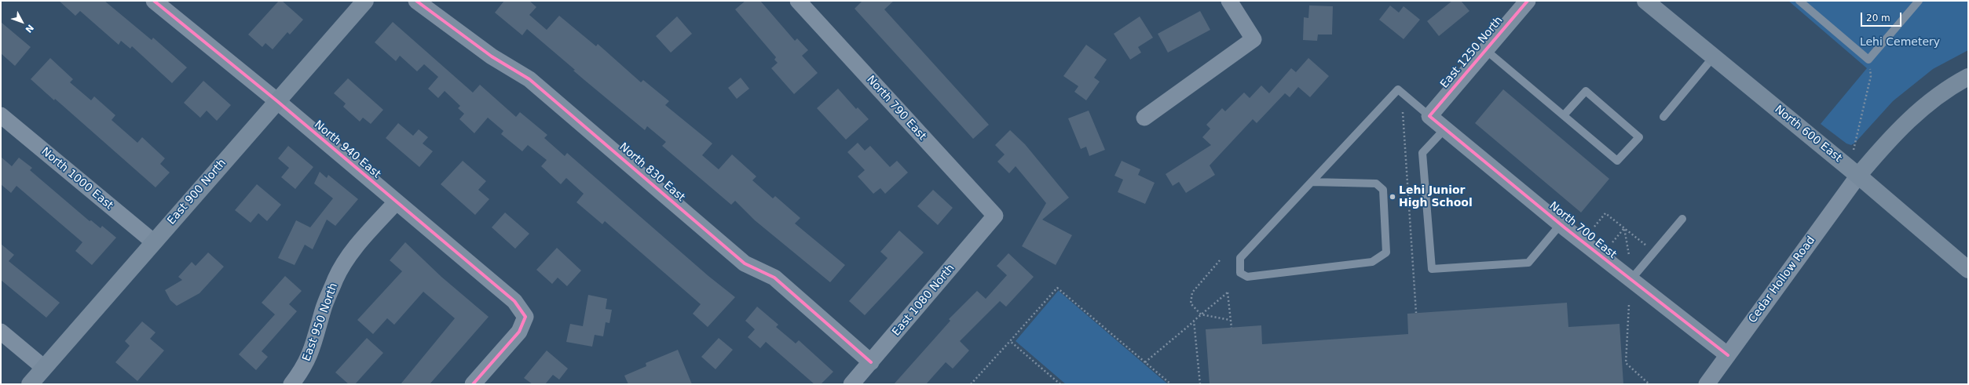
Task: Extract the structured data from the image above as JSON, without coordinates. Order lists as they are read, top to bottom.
{
  "streets": {
    "street": [
      "East 1250 North",
      "North 790 East",
      "North 600 East",
      "North 940 East",
      "North 830 East",
      "North 1000 East",
      "East 900 North",
      "North 700 East",
      "Cedar Hollow Road",
      "East 1080 North",
      "East 950 North"
    ]
  },
  "crossings": [
    ["East 1250 North", "North 700 East"],
    ["North 790 East", "East 1080 North"],
    ["North 600 East", "Cedar Hollow Road"],
    ["North 940 East", "East 900 North"],
    ["North 940 East", "East 950 North"],
    ["North 830 East", "East 1080 North"],
    ["North 1000 East", "East 900 North"],
    ["North 700 East", "Cedar Hollow Road"]
  ],
  "parks": ["Lehi Cemetery"],
  "places": ["Lehi Junior High School"],
  "scale_bar": "20 m",
  "north": "bottom right"
}
